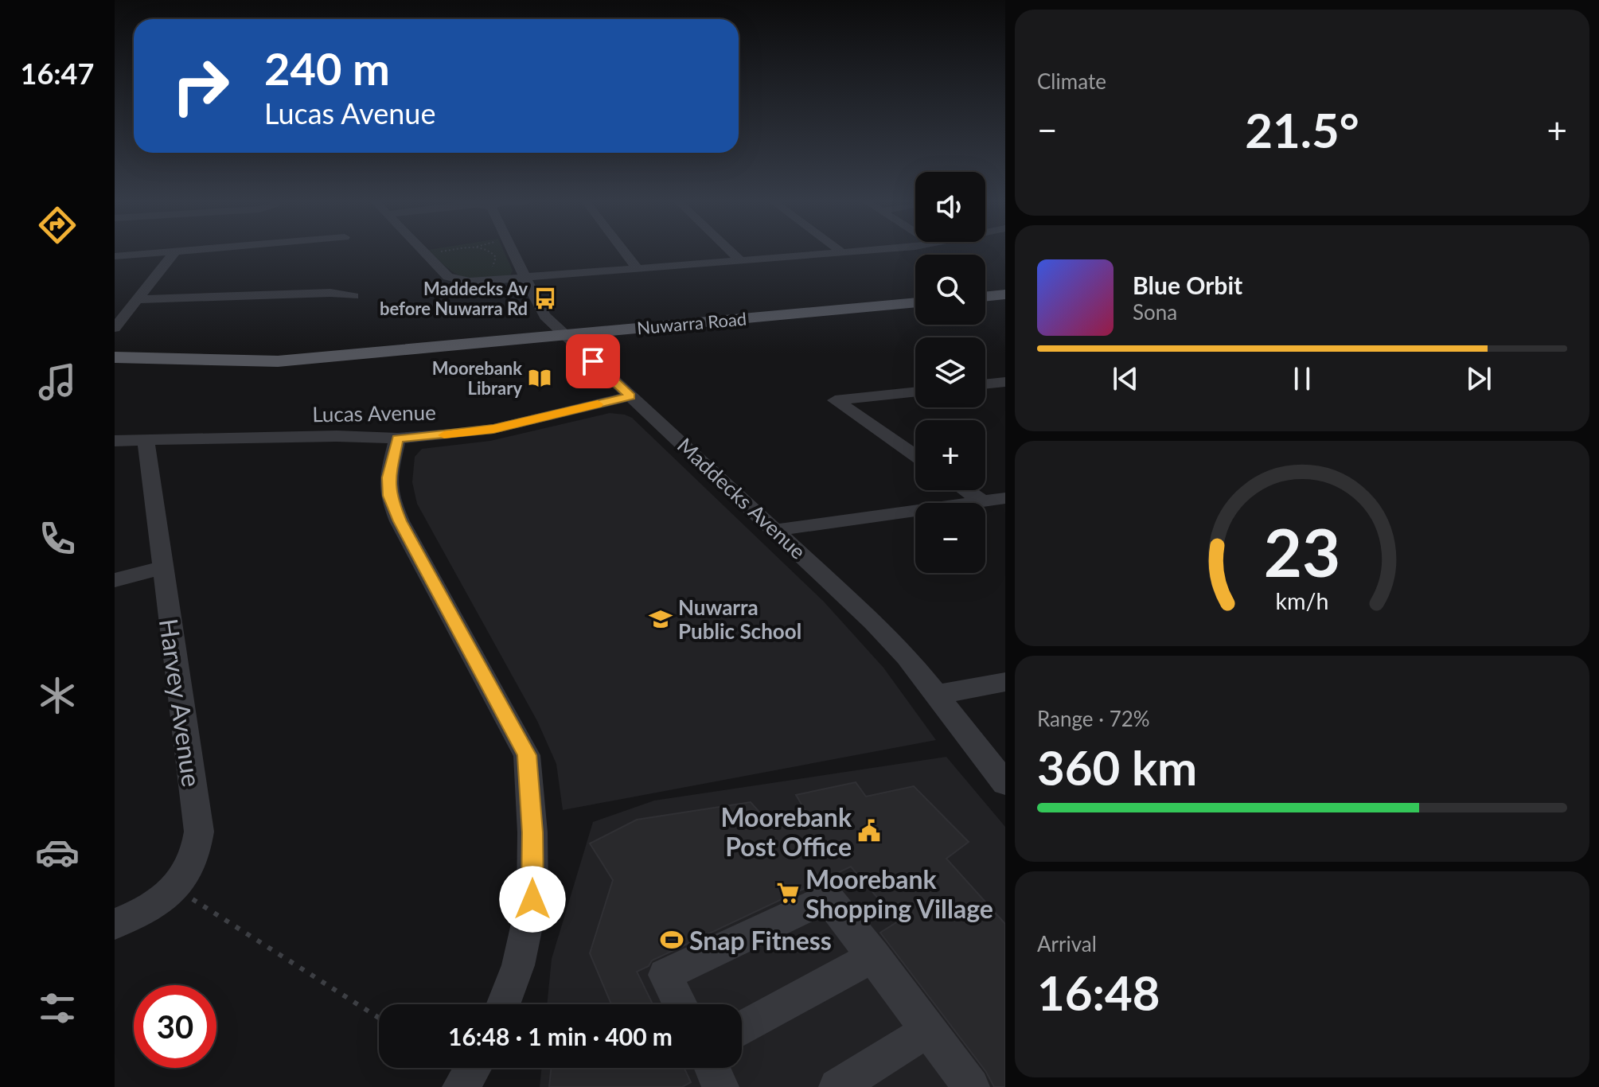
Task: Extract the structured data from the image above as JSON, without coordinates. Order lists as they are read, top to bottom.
{
  "streets": {
    "main road": ["Nuwarra Road"],
    "street": ["Lucas Avenue", "Maddecks Avenue", "Harvey Avenue"]
  },
  "crossings": [
    ["Nuwarra Road", "Maddecks Avenue"],
    ["Lucas Avenue", "Maddecks Avenue"],
    ["Lucas Avenue", "Harvey Avenue"]
  ],
  "places": {
    "bus stop": ["Maddecks Av before Nuwarra Rd"],
    "library": ["Moorebank Library"],
    "school or university": ["Nuwarra Public School"],
    "public building": ["Moorebank Post Office"],
    "supermarket": ["Moorebank Shopping Village"],
    "sports": ["Snap Fitness"]
  },
  "page": {
    "tabs": "16:47",
    "tile": [
      "Climate",
      ["Range · 72%", "360 km"],
      ["Arrival", "16:48"]
    ],
    "turn": ["240 m", "Lucas Avenue"],
    "heat": ["−", "21.5°", "+"],
    "map_buttons": ["+", "−"],
    "song": ["Blue Orbit", "Sona"],
    "limit": "30",
    "trip": "16:48 · 1 min · 400 m",
    "gauge": ["23", "km/h"]
  }
}
